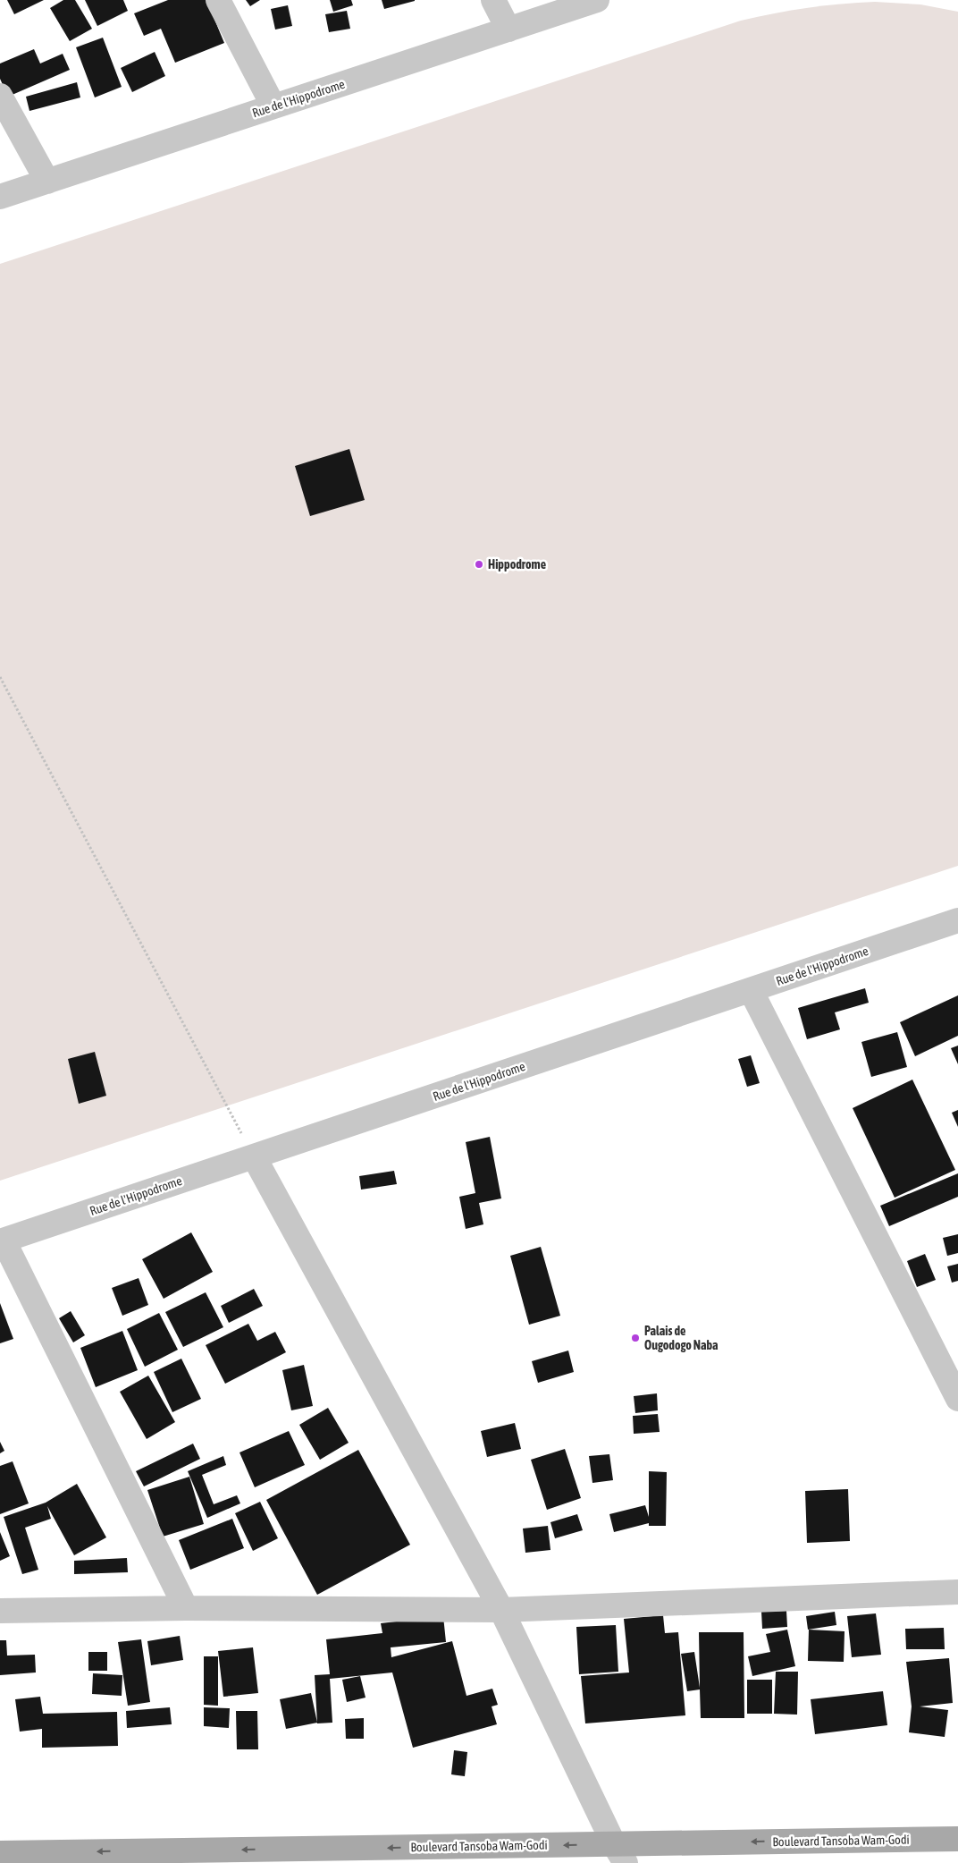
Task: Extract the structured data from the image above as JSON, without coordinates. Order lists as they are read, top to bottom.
{
  "streets": {
    "main road": ["Boulevard Tansoba Wam-Godi"],
    "street": ["Rue de l'Hippodrome"]
  },
  "one_way": ["Boulevard Tansoba Wam-Godi"],
  "places": ["Hippodrome", "Palais de Ougodogo Naba"]
}
